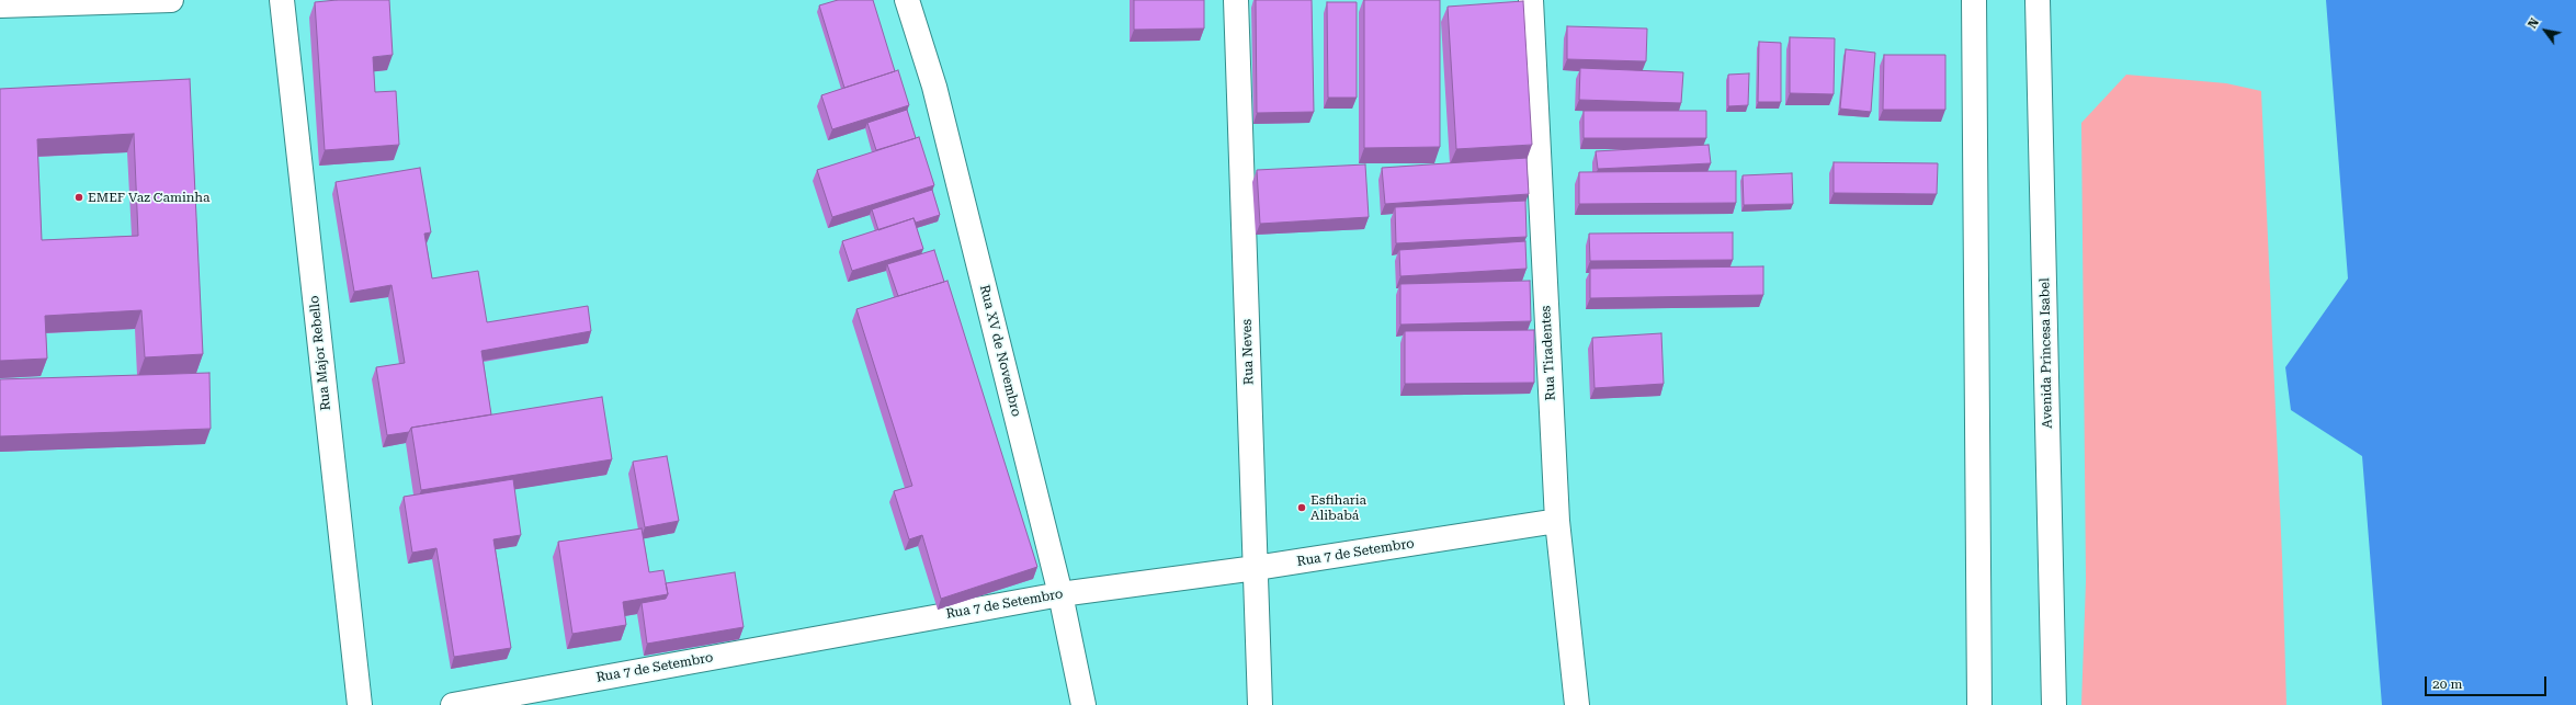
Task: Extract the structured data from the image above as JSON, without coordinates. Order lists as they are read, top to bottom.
{
  "streets": {
    "street": [
      "Rua XV de Novembro",
      "Rua Neves",
      "Rua Major Rebello",
      "Rua Tiradentes",
      "Avenida Princesa Isabel",
      "Rua 7 de Setembro"
    ]
  },
  "crossings": [
    ["Rua XV de Novembro", "Rua 7 de Setembro"],
    ["Rua Neves", "Rua 7 de Setembro"],
    ["Rua Tiradentes", "Rua 7 de Setembro"]
  ],
  "places": ["EMEF Vaz Caminha", "Esfiharia Alibabá"],
  "scale_bar": "20 m",
  "north": "top left"
}
